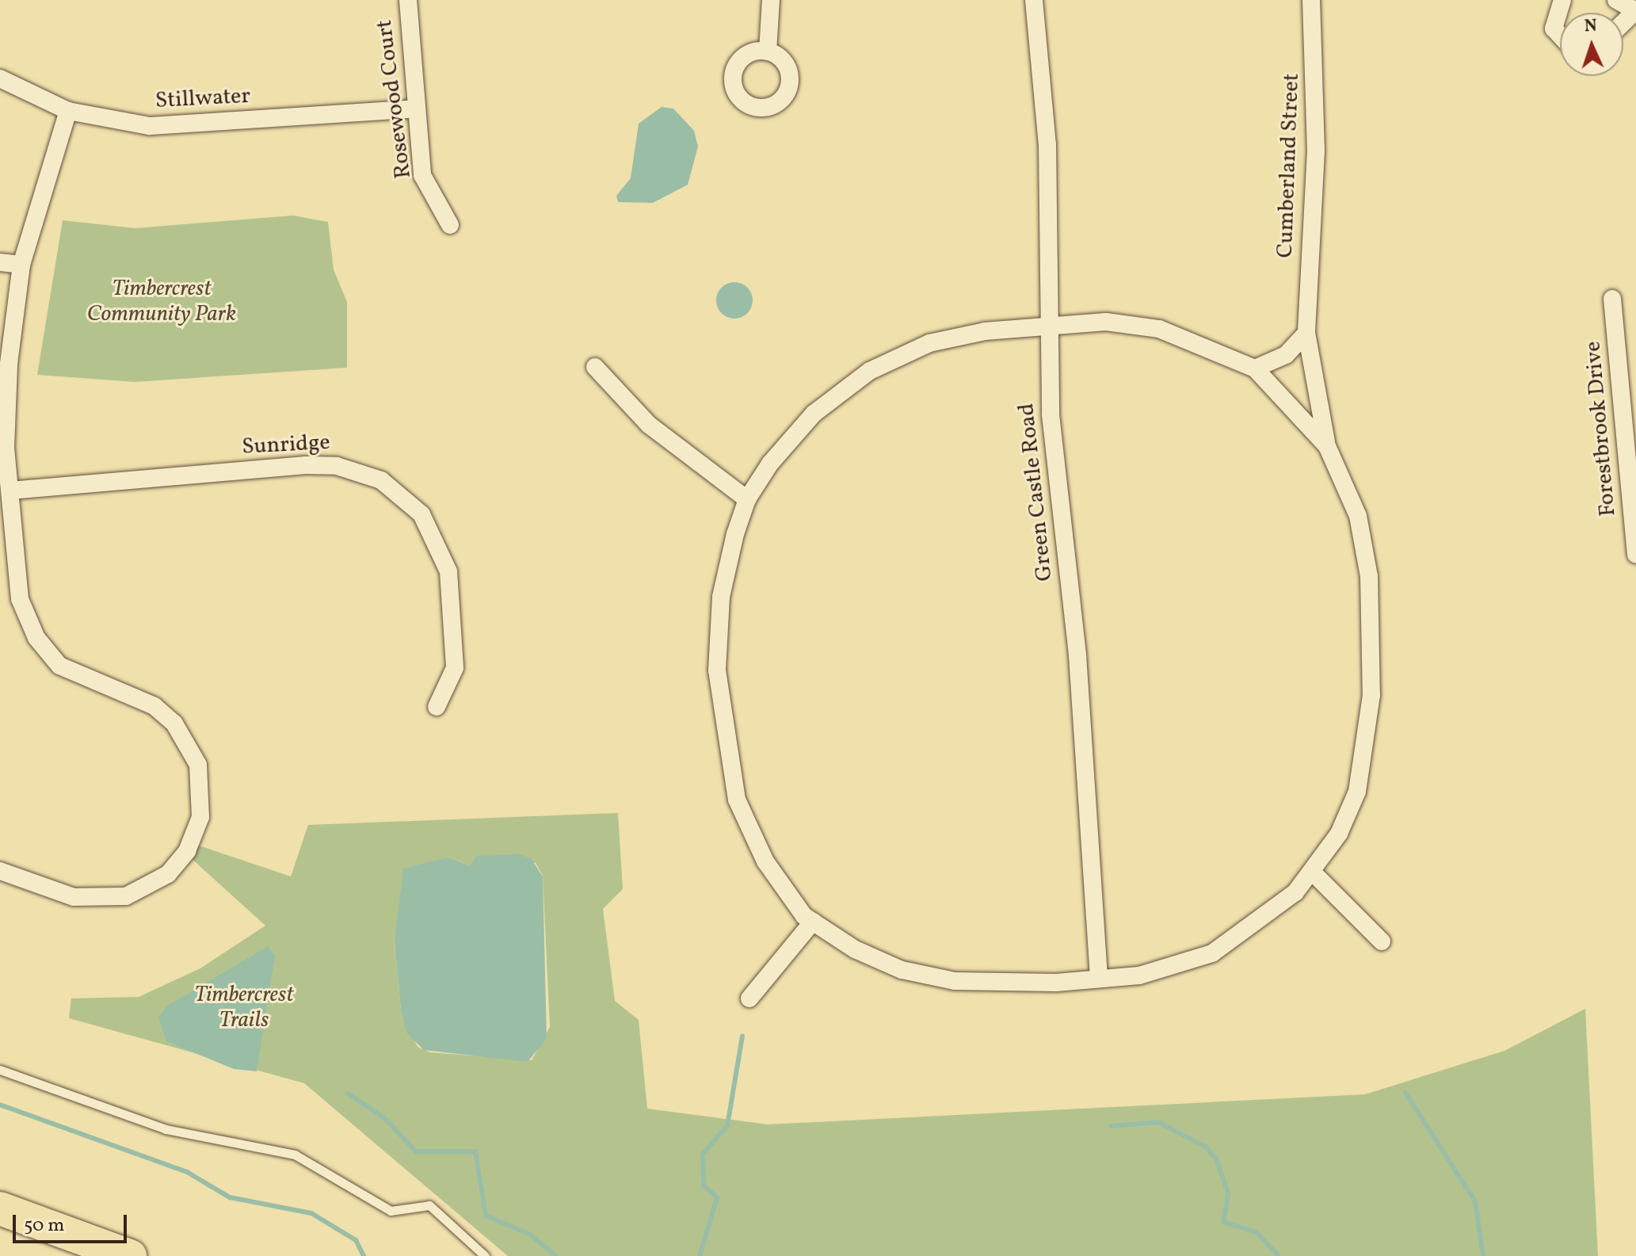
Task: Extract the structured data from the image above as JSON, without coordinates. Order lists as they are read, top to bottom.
{
  "streets": {
    "street": [
      "Stillwater",
      "Rosewood Court",
      "Cumberland Street",
      "Forestbrook Drive",
      "Sunridge",
      "Green Castle Road"
    ]
  },
  "crossings": [
    ["Stillwater", "Rosewood Court"]
  ],
  "parks": ["Timbercrest Community Park", "Timbercrest Trails"],
  "scale_bar": "50 m",
  "north": "top"
}
